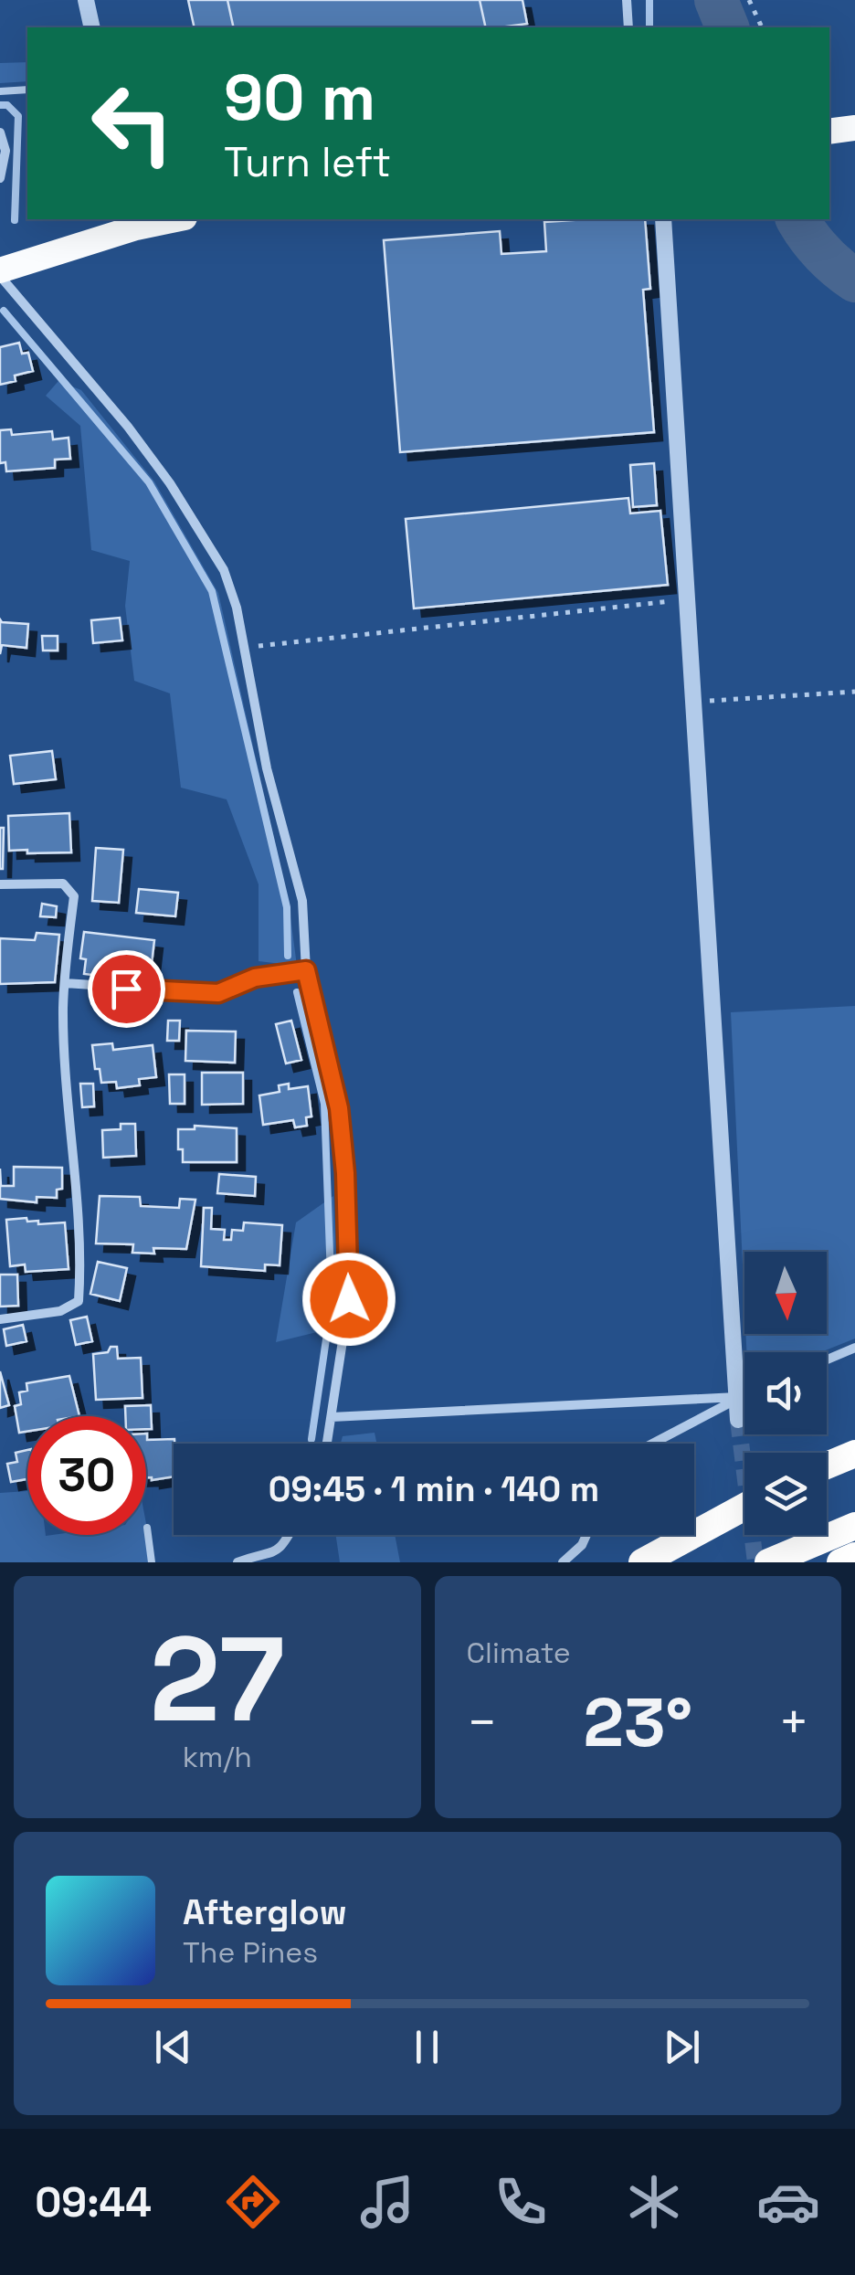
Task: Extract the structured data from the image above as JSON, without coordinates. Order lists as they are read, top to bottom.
{
  "north": "bottom",
  "page": {
    "turn": ["90 m", "Turn left"],
    "limit": "30",
    "trip": "09:45 · 1 min · 140 m",
    "tile": [
      ["27", "km/h"],
      "Climate"
    ],
    "heat": ["−", "23°", "+"],
    "song": ["Afterglow", "The Pines"],
    "tabs": "09:44"
  }
}
